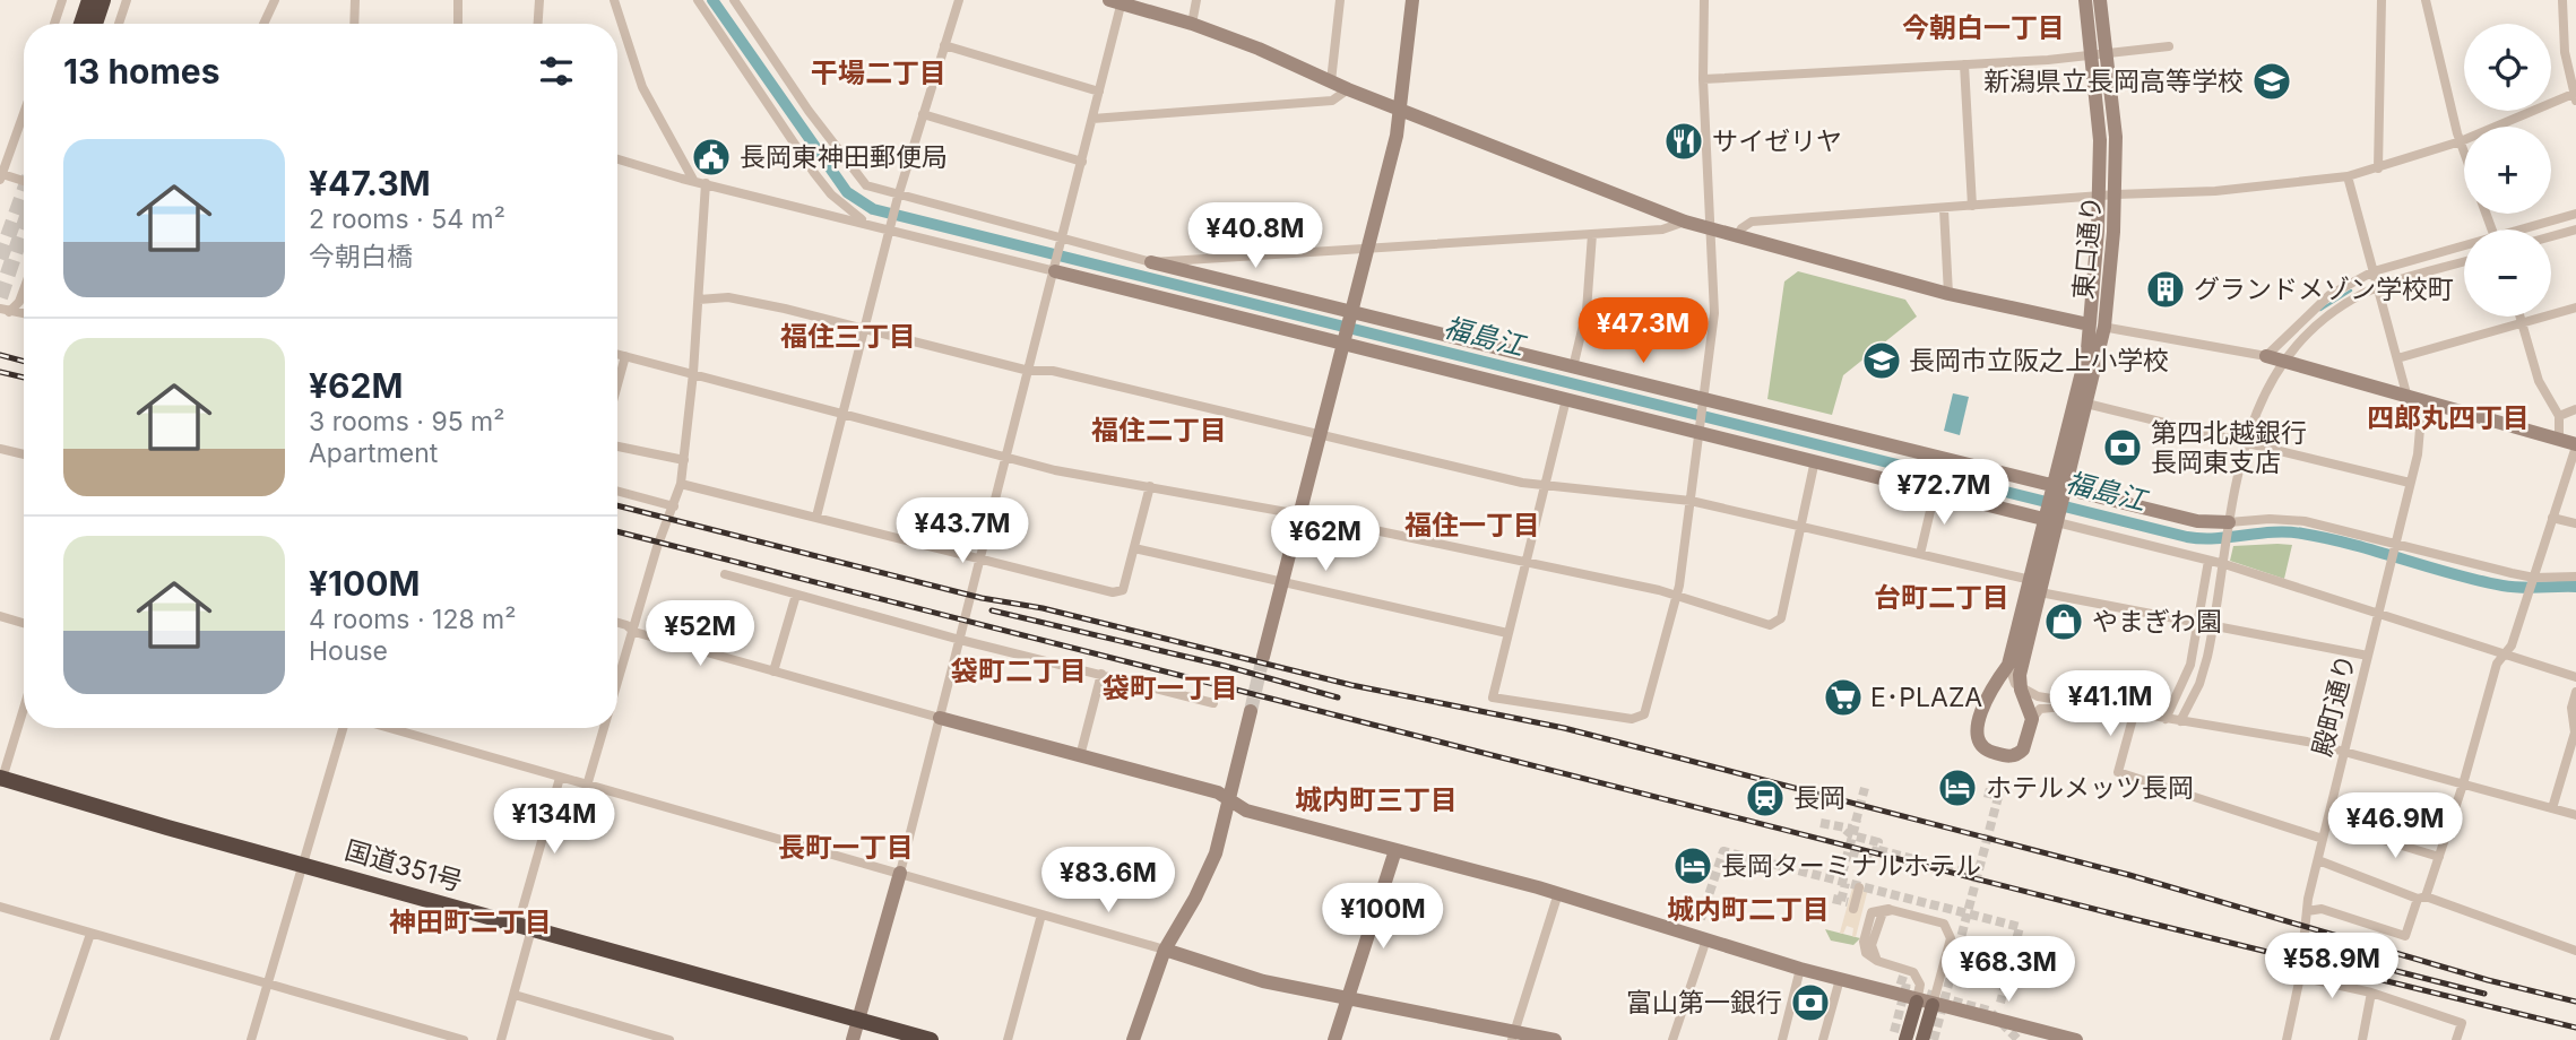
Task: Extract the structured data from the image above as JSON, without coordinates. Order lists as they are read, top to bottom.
{
  "streets": {
    "highway": ["国道351号"],
    "street": ["東口通り", "殿町通り"]
  },
  "districts": [
    "今朝白一丁目",
    "干場二丁目",
    "福住三丁目",
    "四郎丸四丁目",
    "福住二丁目",
    "福住一丁目",
    "台町二丁目",
    "袋町二丁目",
    "袋町一丁目",
    "城内町三丁目",
    "長町一丁目",
    "城内町二丁目",
    "神田町二丁目"
  ],
  "water": ["福島江"],
  "places": {
    "school or university": ["新潟県立長岡高等学校", "長岡市立阪之上小学校"],
    "restaurant": ["サイゼリヤ"],
    "public building": ["長岡東神田郵便局"],
    "building": ["グランドメゾン学校町"],
    "bank": ["第四北越銀行 長岡東支店", "富山第一銀行"],
    "shop": ["やまぎわ園"],
    "supermarket": ["E･PLAZA"],
    "hotel": ["ホテルメッツ長岡", "長岡ターミナルホテル"],
    "station": ["長岡"]
  },
  "page": {
    "map_buttons": ["+", "−"],
    "heading": "13 homes",
    "list": [
      {
        "name": "¥47.3M",
        "note": "2 rooms · 54 m² · 今朝白橋"
      },
      {
        "name": "¥62M",
        "note": "3 rooms · 95 m² · Apartment"
      },
      {
        "name": "¥100M",
        "note": "4 rooms · 128 m² · House"
      }
    ],
    "price": [
      "¥40.8M",
      "¥47.3M",
      "¥72.7M",
      "¥43.7M",
      "¥62M",
      "¥52M",
      "¥41.1M",
      "¥134M",
      "¥46.9M",
      "¥83.6M",
      "¥100M",
      "¥58.9M",
      "¥68.3M"
    ]
  }
}
